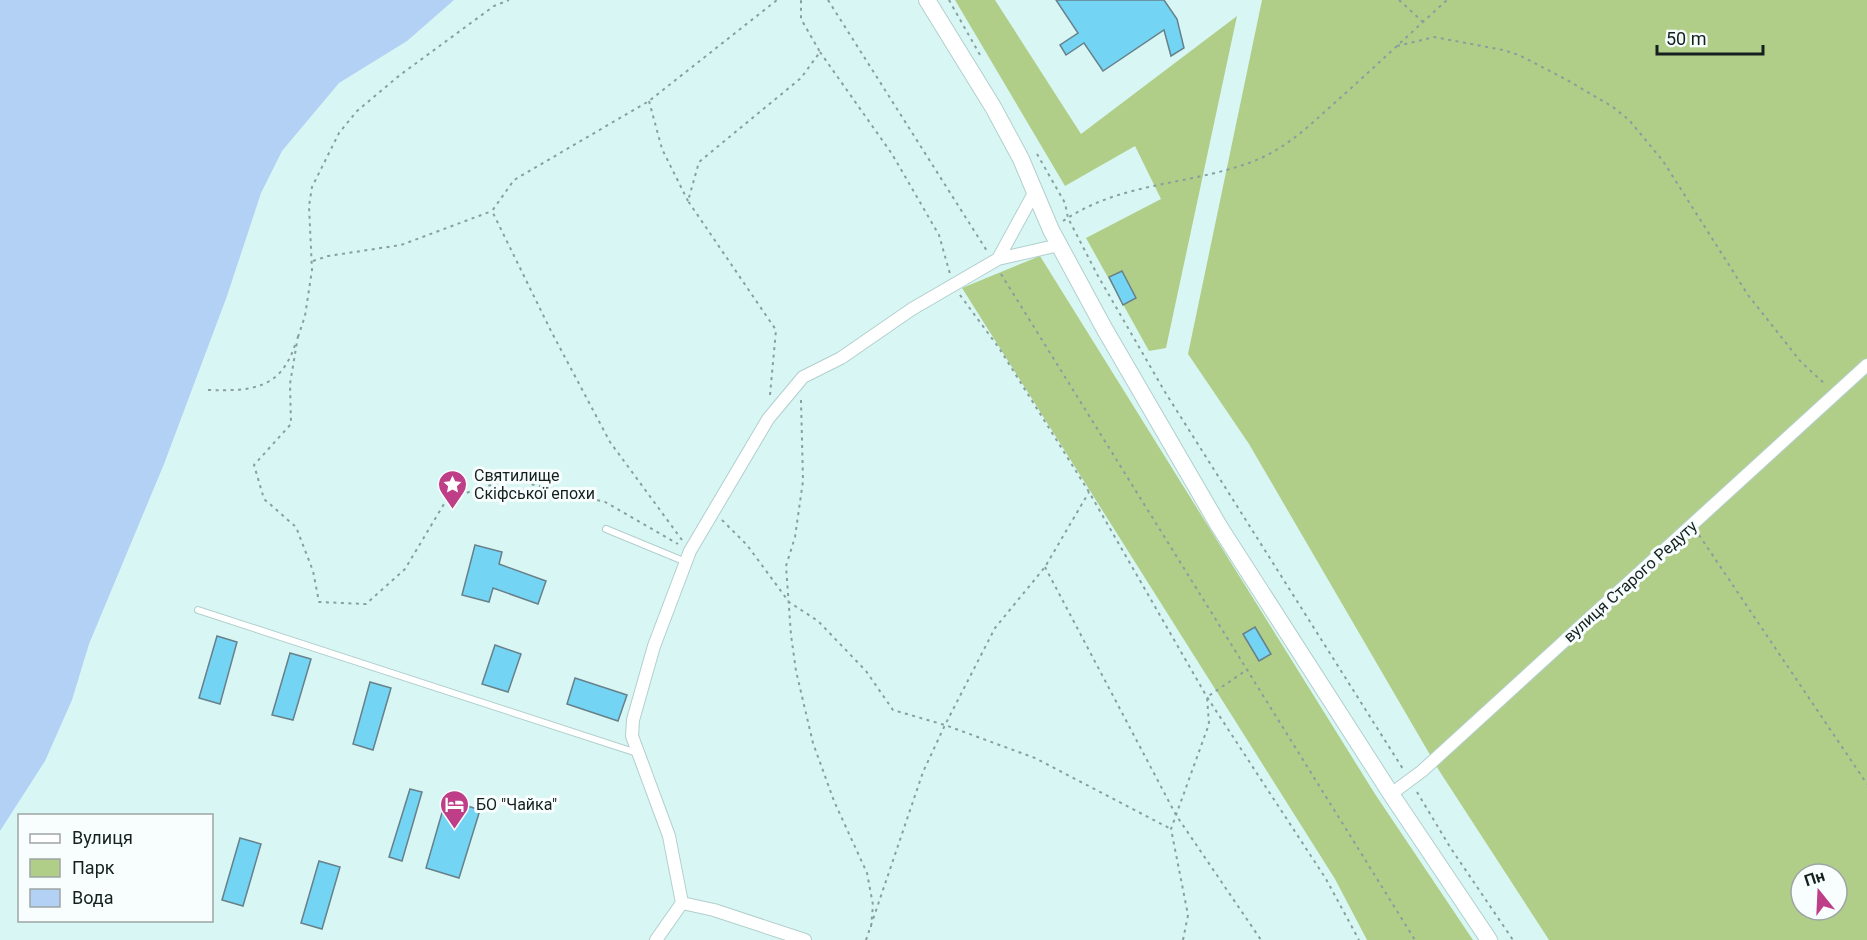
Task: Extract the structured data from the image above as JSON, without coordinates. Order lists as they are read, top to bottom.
{
  "streets": {
    "street": ["вулиця Старого Редуту"]
  },
  "places": {
    "place": ["Святилище Скіфської епохи"],
    "hotel": ["БО \"Чайка\""]
  },
  "legend": ["Вулиця", "Парк", "Вода"],
  "scale_bar": "50 m",
  "north": "top"
}
